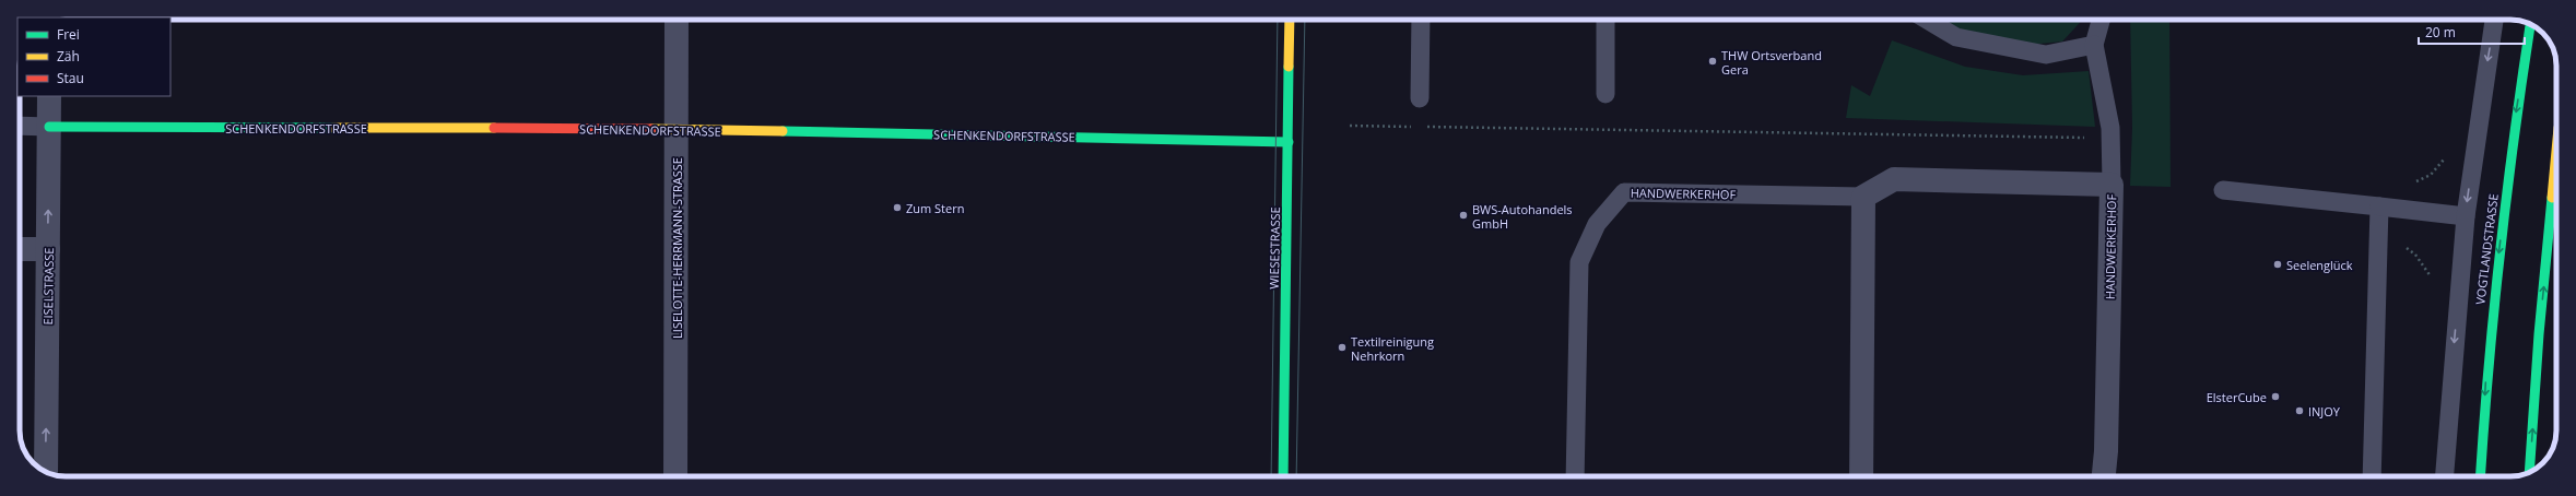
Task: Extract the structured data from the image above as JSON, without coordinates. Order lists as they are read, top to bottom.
{
  "streets": {
    "street": [
      "SCHENKENDORFSTRASSE",
      "HANDWERKERHOF",
      "LISELOTTE-HERRMANN-STRASSE",
      "WIESESTRASSE",
      "VOGTLANDSTRASSE",
      "EISELSTRASSE"
    ]
  },
  "crossings": [
    ["SCHENKENDORFSTRASSE", "LISELOTTE-HERRMANN-STRASSE"],
    ["SCHENKENDORFSTRASSE", "WIESESTRASSE"],
    ["SCHENKENDORFSTRASSE", "EISELSTRASSE"]
  ],
  "one_way": ["EISELSTRASSE"],
  "places": [
    "THW Ortsverband Gera",
    "Zum Stern",
    "BWS-Autohandels GmbH",
    "Seelenglück",
    "Textilreinigung Nehrkorn",
    "ElsterCube",
    "INJOY"
  ],
  "legend": ["Frei", "Zäh", "Stau"],
  "scale_bar": "20 m"
}
